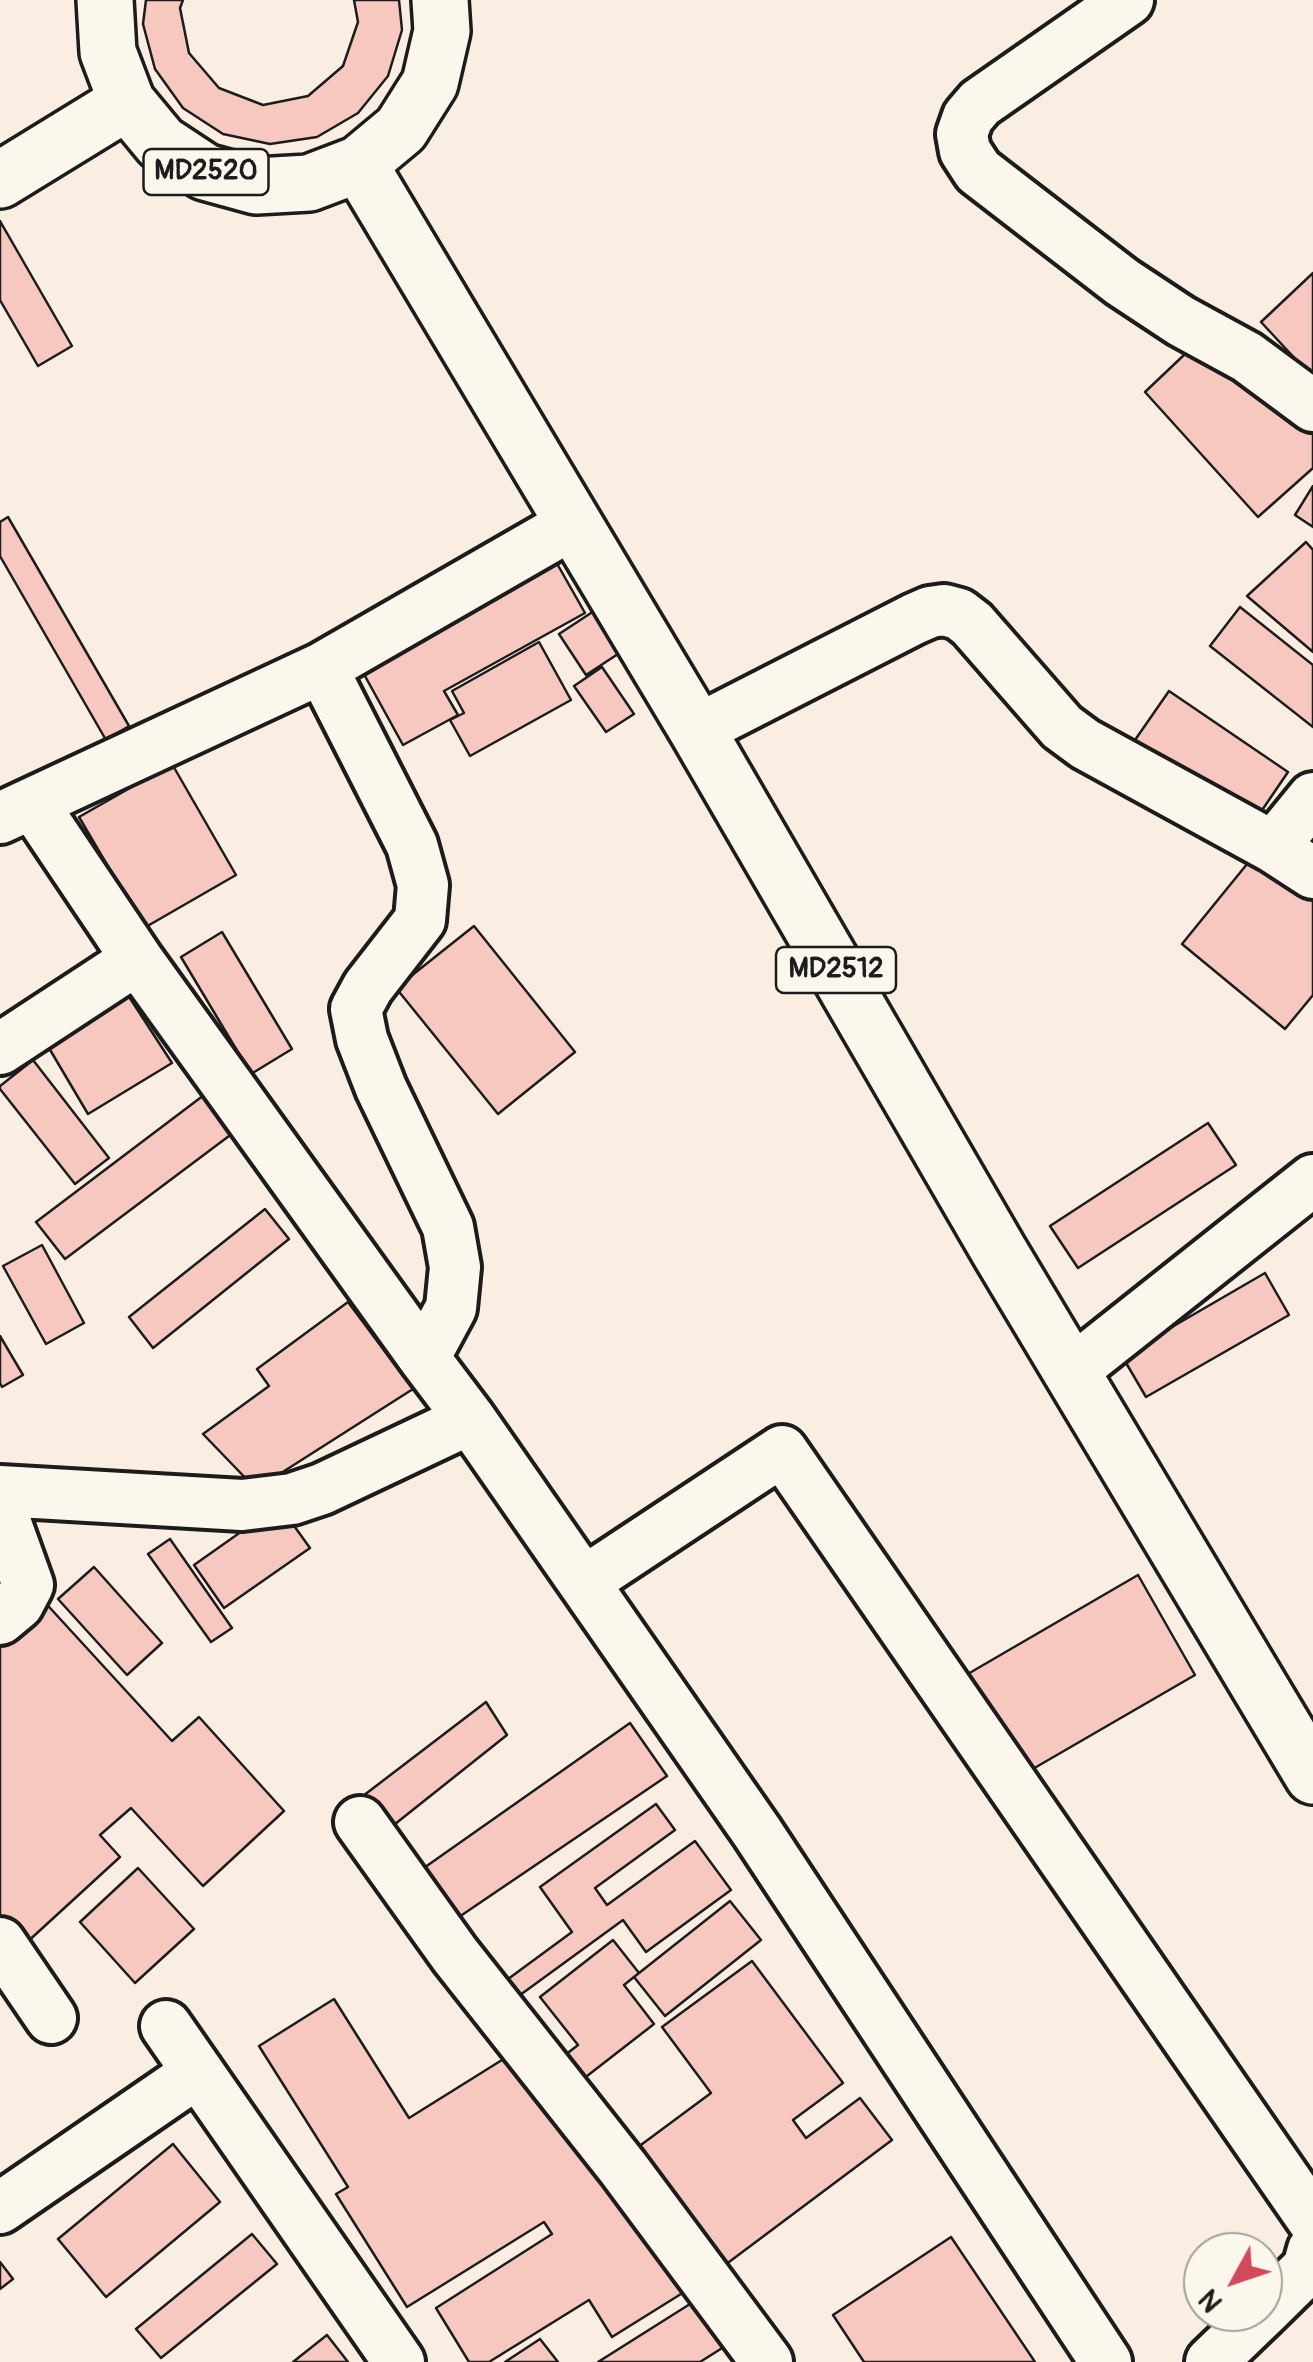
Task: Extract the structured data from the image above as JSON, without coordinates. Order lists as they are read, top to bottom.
{
  "streets": {
    "main road": ["MD2520", "MD2512"]
  },
  "crossings": [
    ["MD2520", "MD2512"]
  ],
  "north": "bottom left"
}
